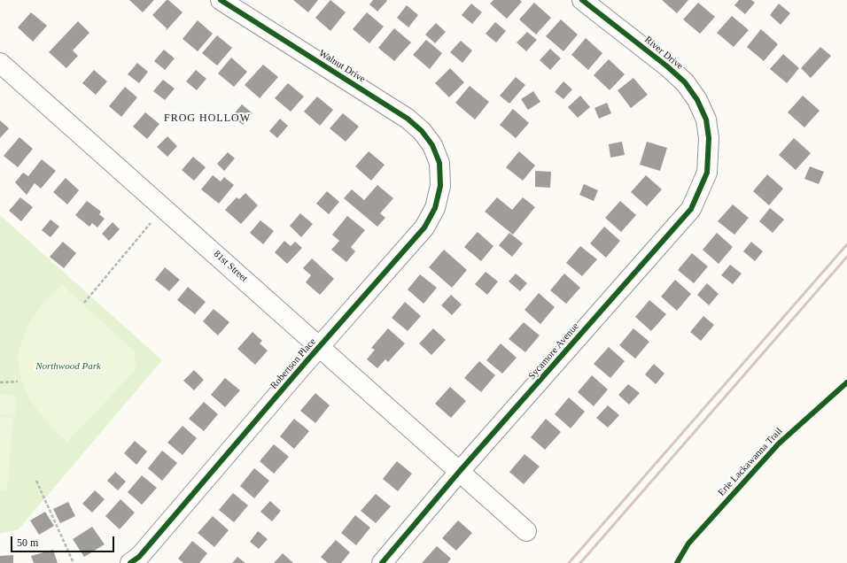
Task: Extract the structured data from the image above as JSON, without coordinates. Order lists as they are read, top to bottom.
{
  "streets": {
    "street": [
      "River Drive",
      "Walnut Drive",
      "81st Street",
      "Sycamore Avenue",
      "Robertson Place"
    ],
    "cycle path": ["Erie Lackawanna Trail"]
  },
  "crossings": [
    ["River Drive", "Sycamore Avenue"],
    ["Walnut Drive", "Robertson Place"],
    ["81st Street", "Sycamore Avenue"],
    ["81st Street", "Robertson Place"]
  ],
  "districts": ["FROG HOLLOW"],
  "parks": ["Northwood Park"],
  "scale_bar": "50 m"
}
